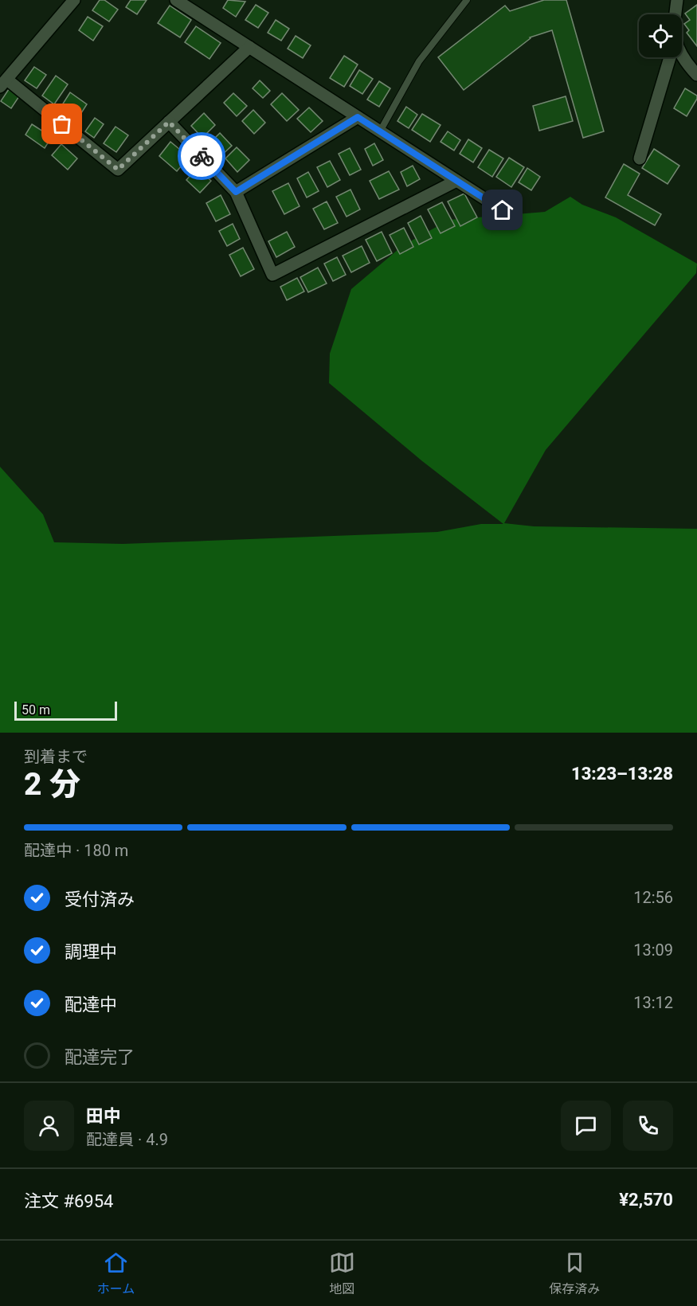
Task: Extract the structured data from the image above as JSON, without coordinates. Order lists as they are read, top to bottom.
{
  "scale_bar": "50 m",
  "page": {
    "scale": "50 m",
    "heading": ["2 分", "到着まで", "13:23–13:28"],
    "panel": [
      "田中",
      "配達員 · 4.9",
      "注文 #6954",
      "¥2,570"
    ],
    "bar": "配達中 · 180 m",
    "list": [
      ["受付済み", "12:56"],
      ["調理中", "13:09"],
      ["配達中", "13:12"],
      "配達完了"
    ],
    "tabs": ["ホーム", "地図", "保存済み"]
  }
}
